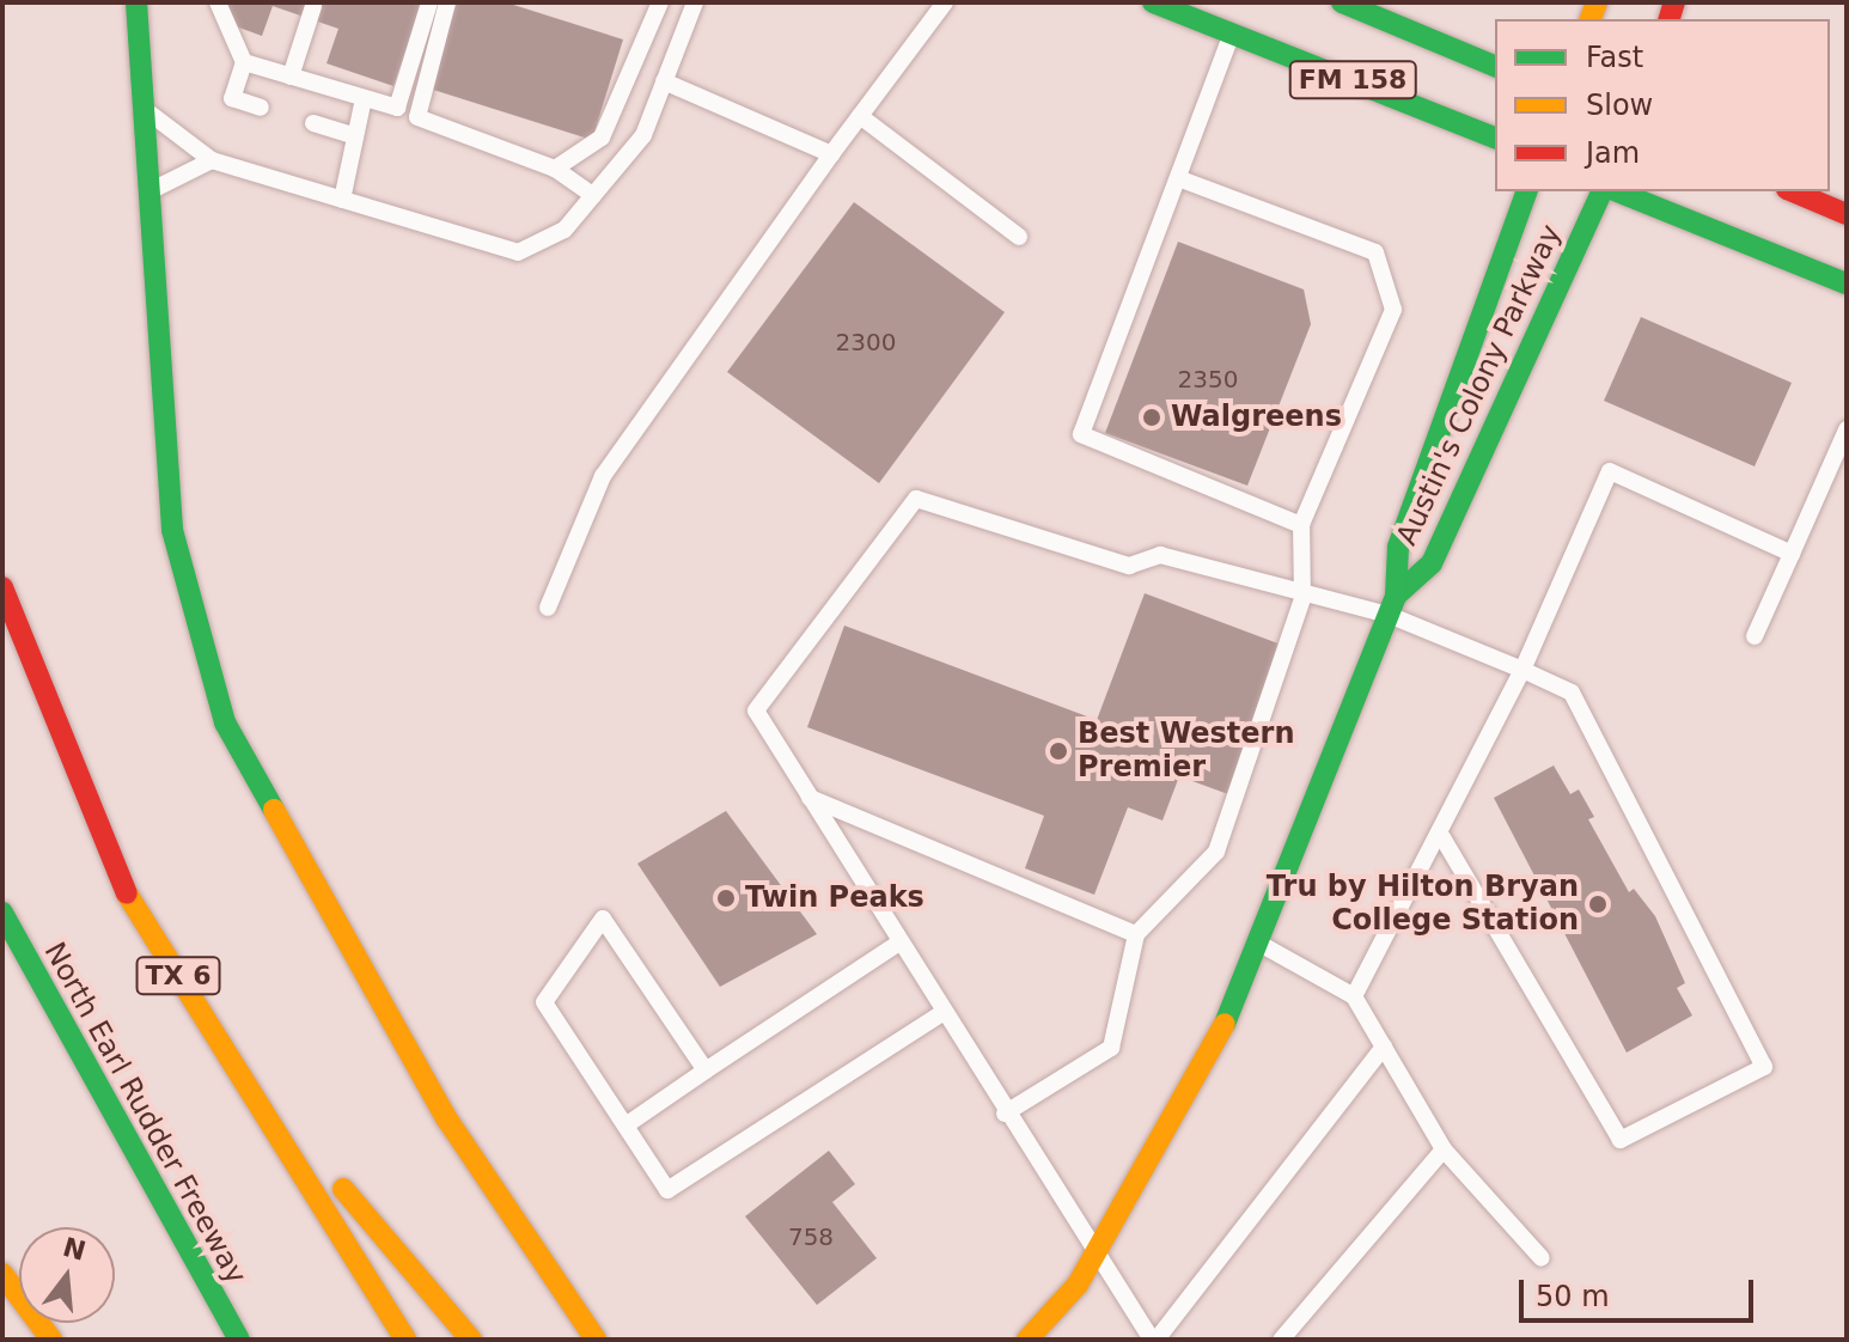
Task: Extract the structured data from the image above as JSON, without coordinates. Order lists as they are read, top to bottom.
{
  "streets": {
    "main road": [
      "FM 158",
      "Austin's Colony Parkway",
      "TX 6",
      "North Earl Rudder Freeway"
    ]
  },
  "places": [
    "Walgreens",
    "Best Western Premier",
    "Twin Peaks",
    "Tru by Hilton Bryan College Station"
  ],
  "house_numbers": ["2300", "2350", "758"],
  "legend": ["Fast", "Slow", "Jam"],
  "scale_bar": "50 m",
  "north": "top"
}
